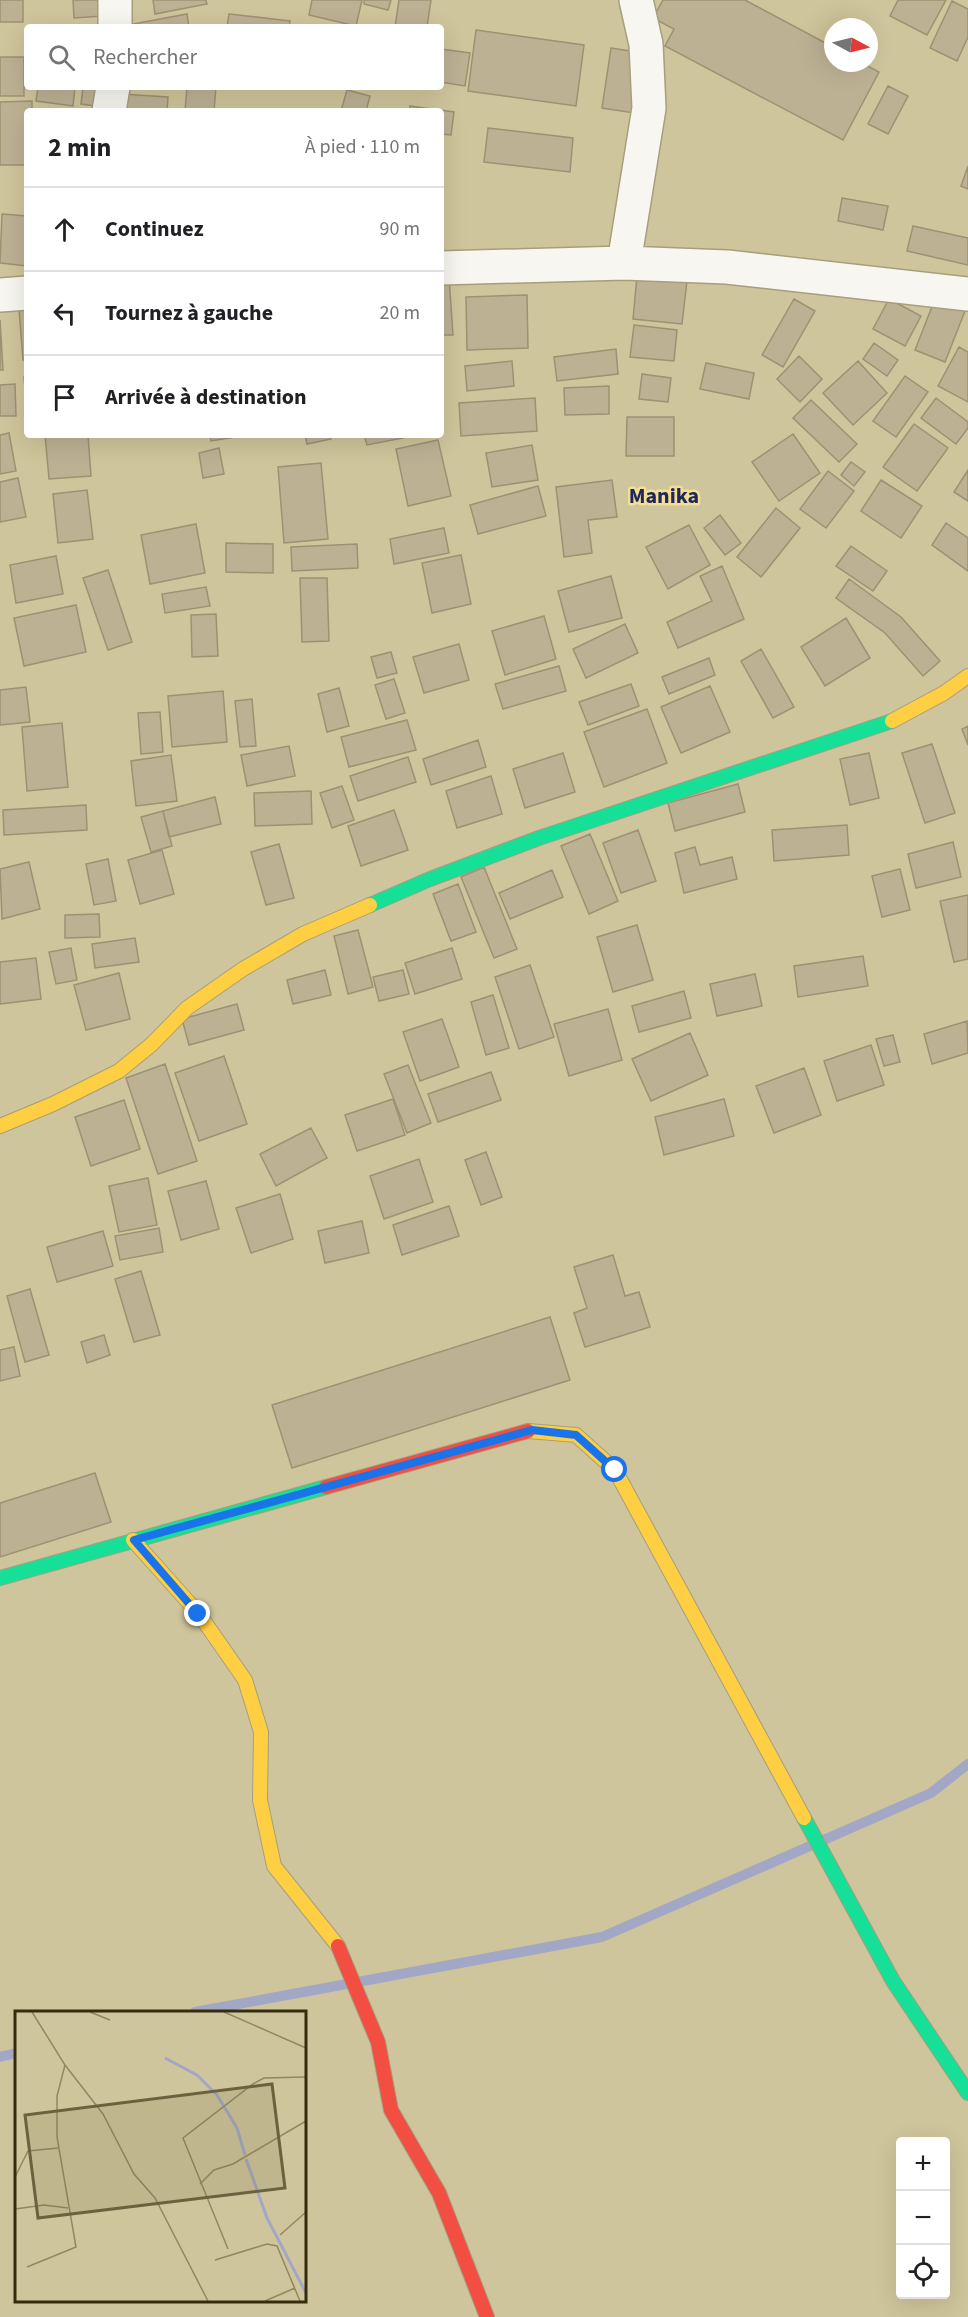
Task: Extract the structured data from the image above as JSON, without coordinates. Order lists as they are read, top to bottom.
{
  "districts": ["Manika"],
  "north": "right",
  "page": {
    "search": "Rechercher",
    "heading": ["2 min", "À pied · 110 m"],
    "list": [
      ["Continuez", "90 m"],
      ["Tournez à gauche", "20 m"],
      "Arrivée à destination"
    ],
    "map_buttons": ["+", "−"]
  }
}
